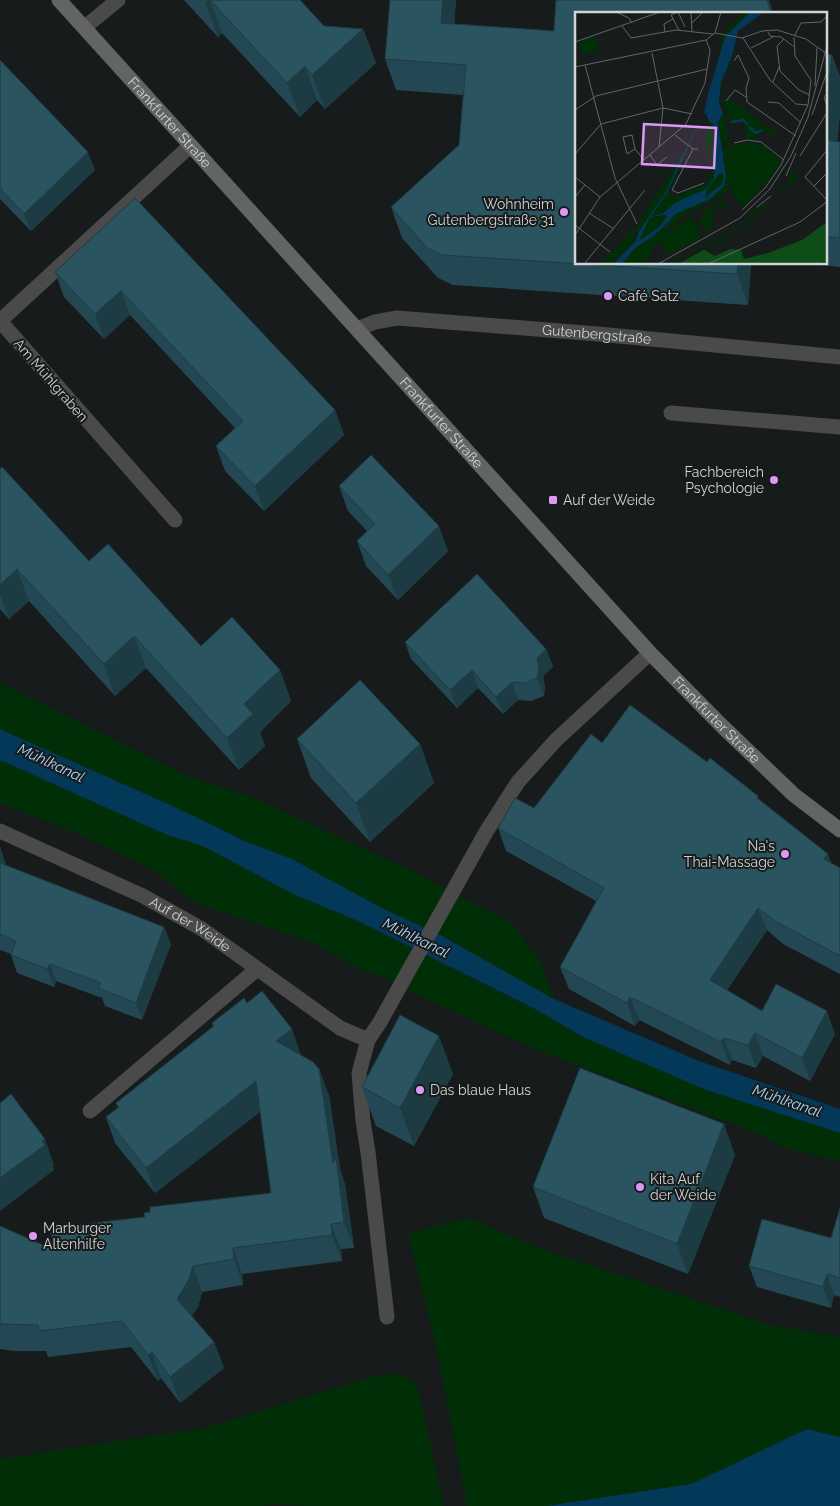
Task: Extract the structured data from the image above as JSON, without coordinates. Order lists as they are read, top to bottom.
{
  "streets": {
    "street": [
      "Frankfurter Straße",
      "Gutenbergstraße",
      "Am Mühlgraben",
      "Auf der Weide"
    ]
  },
  "crossings": [
    ["Frankfurter Straße", "Gutenbergstraße"],
    ["Frankfurter Straße", "Am Mühlgraben"]
  ],
  "water": ["Mühlkanal"],
  "places": {
    "other": [
      "Wohnheim Gutenbergstraße 31",
      "Café Satz",
      "Fachbereich Psychologie",
      "Na's Thai-Massage",
      "Das blaue Haus",
      "Kita Auf der Weide",
      "Marburger Altenhilfe"
    ],
    "transit": ["Auf der Weide"]
  }
}
